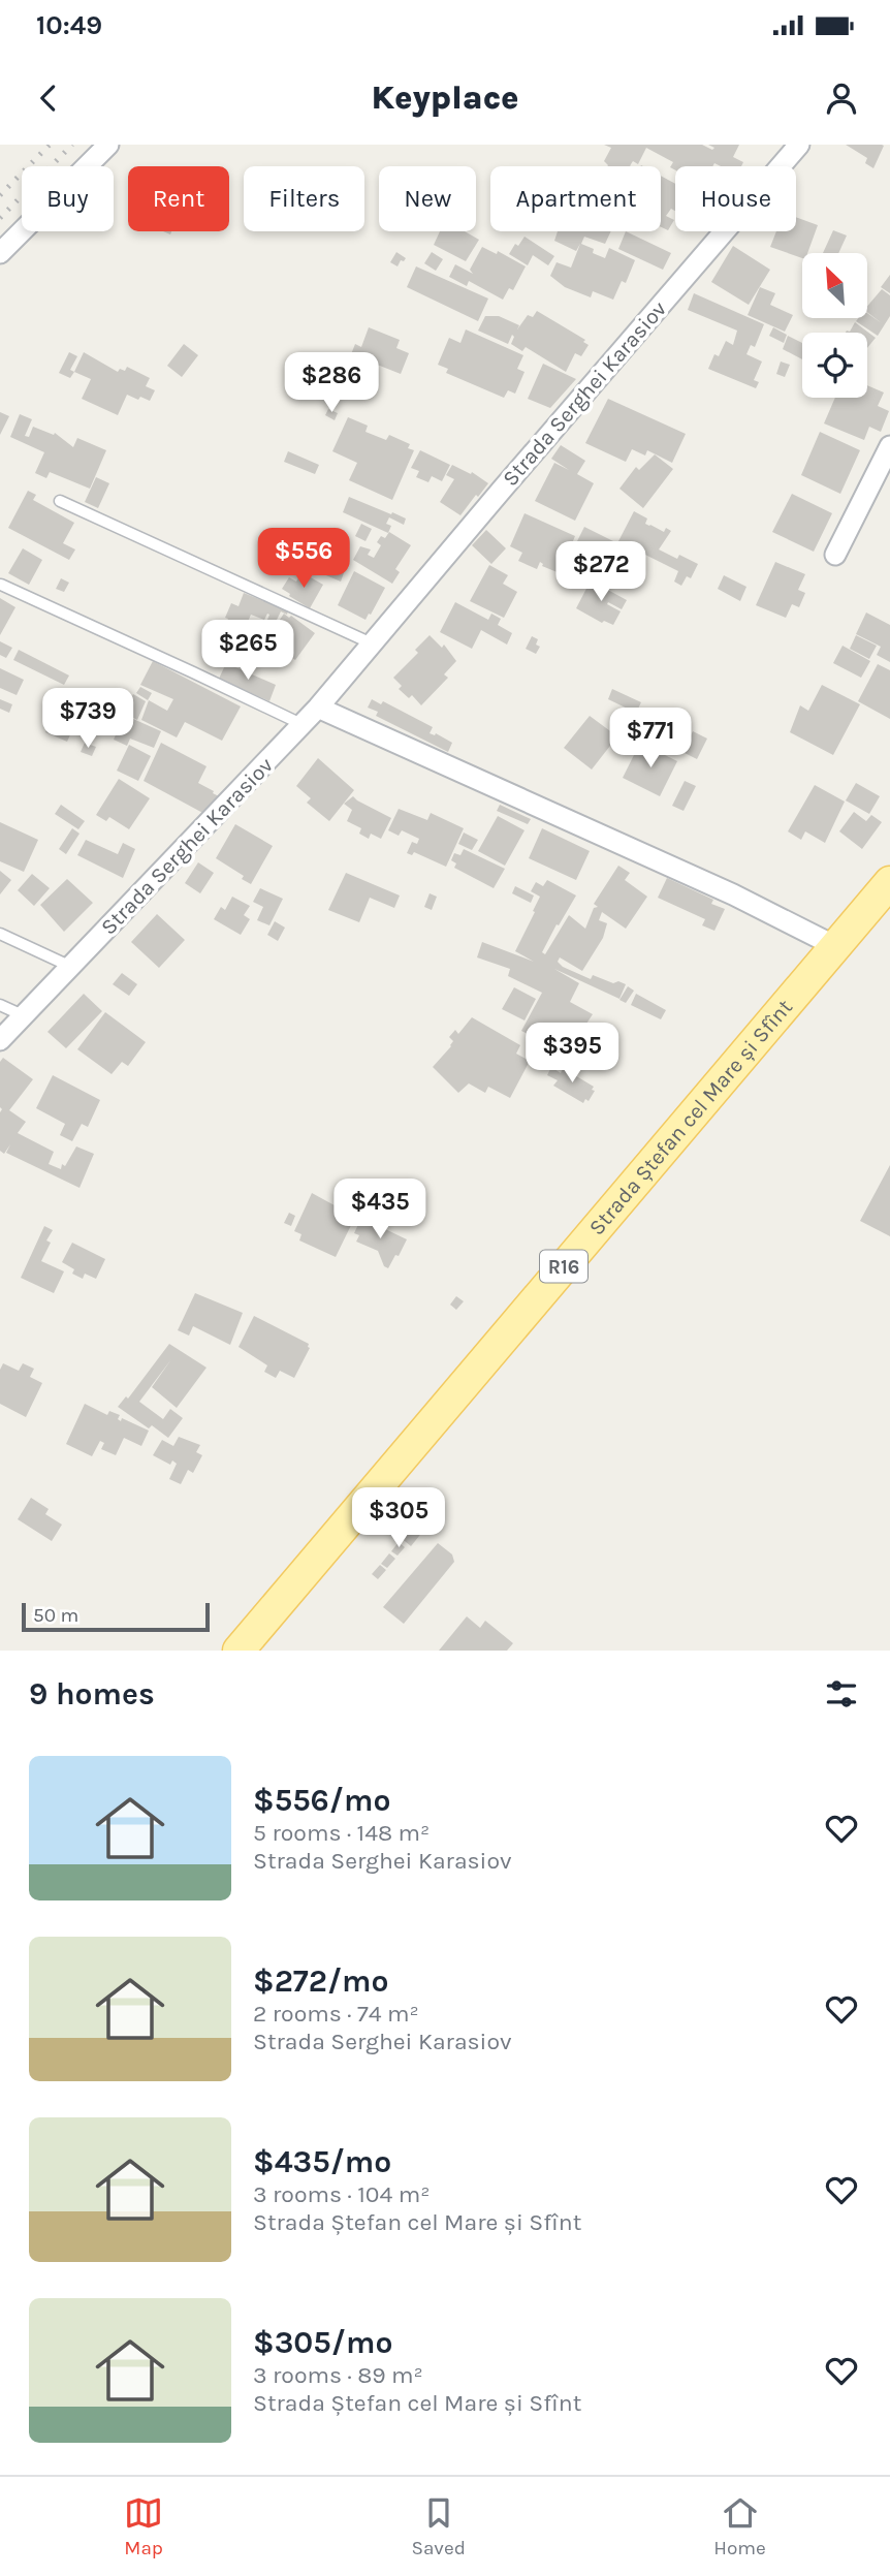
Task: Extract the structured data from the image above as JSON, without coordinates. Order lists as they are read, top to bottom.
{
  "streets": {
    "main road": ["Strada Ștefan cel Mare și Sfînt", "R16"],
    "street": ["Strada Serghei Karasiov"]
  },
  "scale_bar": "50 m",
  "north": "top left",
  "page": {
    "status": "10:49",
    "header": "Keyplace",
    "chip": [
      "Buy",
      "Rent",
      "Filters",
      "New",
      "Apartment",
      "House"
    ],
    "price": [
      "$286",
      "$556",
      "$272",
      "$265",
      "$739",
      "$771",
      "$395",
      "$435",
      "$305"
    ],
    "scale": "50 m",
    "heading": "9 homes",
    "list": [
      {
        "name": "$556/mo",
        "note": "5 rooms · 148 m² · Strada Serghei Karasiov"
      },
      {
        "name": "$272/mo",
        "note": "2 rooms · 74 m² · Strada Serghei Karasiov"
      },
      {
        "name": "$435/mo",
        "note": "3 rooms · 104 m² · Strada Ștefan cel Mare și Sfînt"
      },
      {
        "name": "$305/mo",
        "note": "3 rooms · 89 m² · Strada Ștefan cel Mare și Sfînt"
      }
    ],
    "tabs": ["Map", "Saved", "Home"]
  }
}
